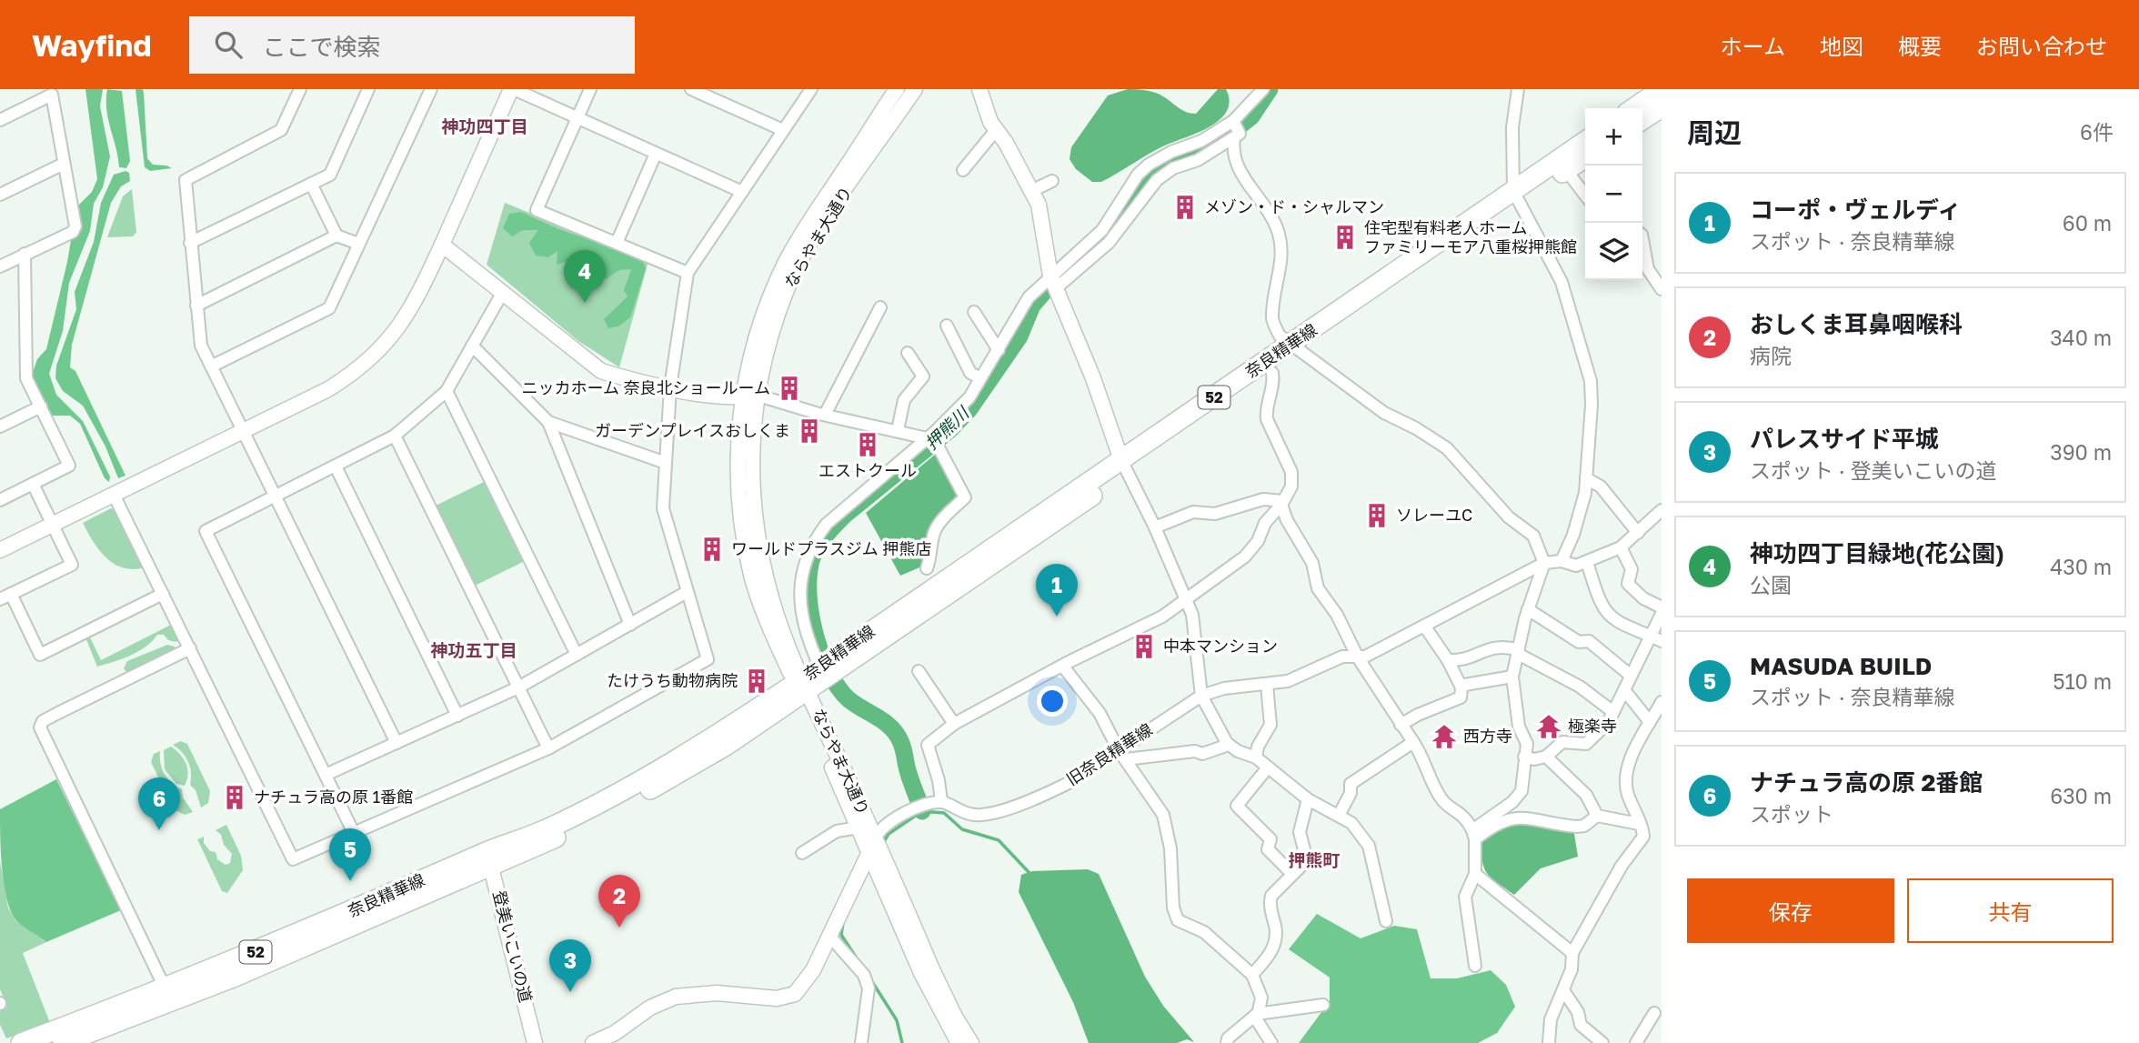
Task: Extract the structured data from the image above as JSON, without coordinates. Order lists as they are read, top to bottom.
{
  "streets": {
    "main road": ["奈良精華線", "52"],
    "street": ["ならやま大通り", "旧奈良精華線", "登美いこいの道"]
  },
  "crossings": [
    ["ならやま大通り", "奈良精華線"],
    ["奈良精華線", "登美いこいの道"]
  ],
  "districts": ["神功四丁目", "神功五丁目", "押熊町"],
  "water": ["押熊川"],
  "places": {
    "building": [
      "メゾン・ド・シャルマン",
      "住宅型有料老人ホーム ファミリーモア八重桜押熊館",
      "ニッカホーム 奈良北ショールーム",
      "ガーデンプレイスおしくま",
      "エストクール",
      "ソレーユC",
      "ワールドプラスジム 押熊店",
      "中本マンション",
      "たけうち動物病院",
      "ナチュラ高の原 1番館"
    ],
    "temple": ["極楽寺", "西方寺"]
  },
  "page": {
    "header": "Wayfind",
    "search": "ここで検索",
    "nav": [
      "ホーム",
      "地図",
      "概要",
      "お問い合わせ"
    ],
    "heading": ["周辺", "6件"],
    "map_buttons": ["+", "−"],
    "list": [
      {
        "mark": "1",
        "name": "コーポ・ヴェルディ",
        "note": "スポット · 奈良精華線",
        "value": "60 m"
      },
      {
        "mark": "2",
        "name": "おしくま耳鼻咽喉科",
        "note": "病院",
        "value": "340 m"
      },
      {
        "mark": "3",
        "name": "パレスサイド平城",
        "note": "スポット · 登美いこいの道",
        "value": "390 m"
      },
      {
        "mark": "4",
        "name": "神功四丁目緑地(花公園)",
        "note": "公園",
        "value": "430 m"
      },
      {
        "mark": "5",
        "name": "MASUDA BUILD",
        "note": "スポット · 奈良精華線",
        "value": "510 m"
      },
      {
        "mark": "6",
        "name": "ナチュラ高の原 2番館",
        "note": "スポット",
        "value": "630 m"
      }
    ],
    "pins": [
      "4",
      "1",
      "6",
      "5",
      "2",
      "3"
    ],
    "buttons": ["保存", "共有"]
  }
}
